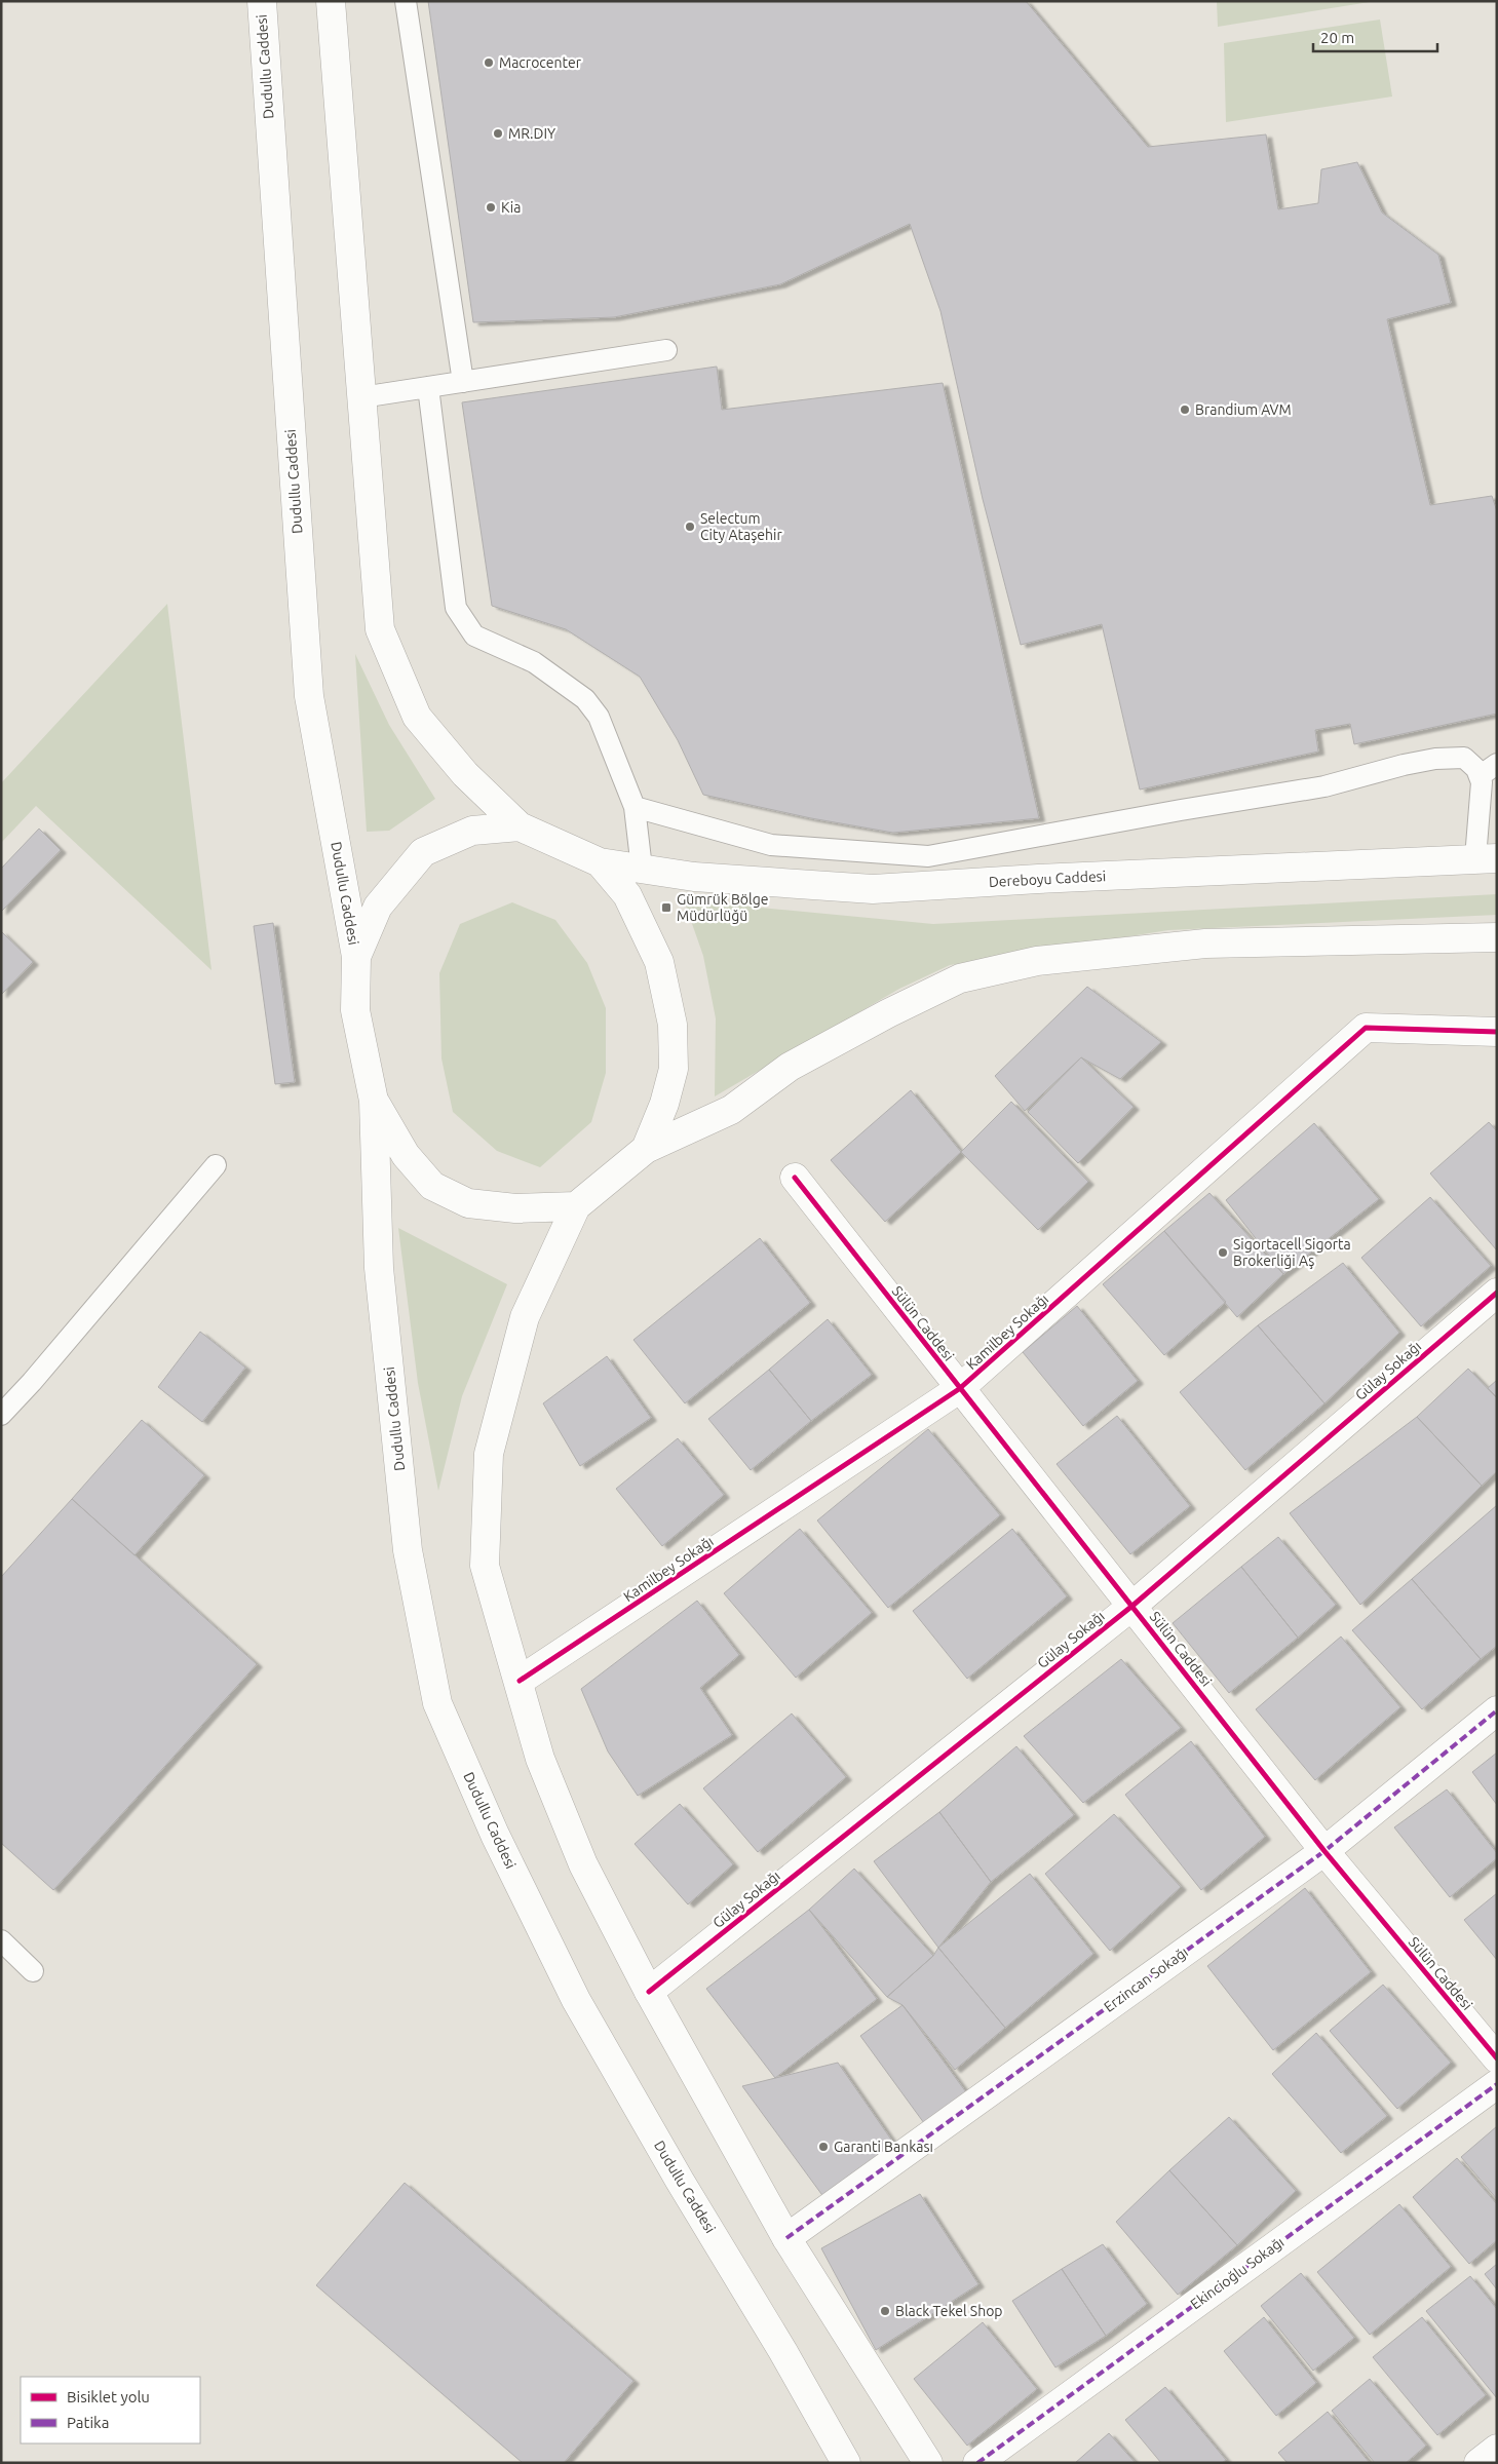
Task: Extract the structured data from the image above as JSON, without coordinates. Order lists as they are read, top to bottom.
{
  "streets": {
    "main road": [
      "Dudullu Caddesi",
      "Dereboyu Caddesi",
      "Sülün Caddesi",
      "Kamilbey Sokağı",
      "Gülay Sokağı",
      "Erzincan Sokağı",
      "Ekincioğlu Sokağı"
    ]
  },
  "crossings": [
    ["Dudullu Caddesi", "Dereboyu Caddesi"],
    ["Dudullu Caddesi", "Kamilbey Sokağı"],
    ["Dudullu Caddesi", "Gülay Sokağı"],
    ["Dudullu Caddesi", "Erzincan Sokağı"],
    ["Sülün Caddesi", "Kamilbey Sokağı"],
    ["Sülün Caddesi", "Gülay Sokağı"],
    ["Sülün Caddesi", "Erzincan Sokağı"]
  ],
  "places": {
    "other": [
      "Macrocenter",
      "MR.DIY",
      "Kia",
      "Brandium AVM",
      "Selectum City Ataşehir",
      "Sigortacell Sigorta Brokerliği Aş",
      "Garanti Bankası",
      "Black Tekel Shop"
    ],
    "transit": ["Gümrük Bölge Müdürlüğü"]
  },
  "legend": ["Bisiklet yolu", "Patika"],
  "scale_bar": "20 m"
}
